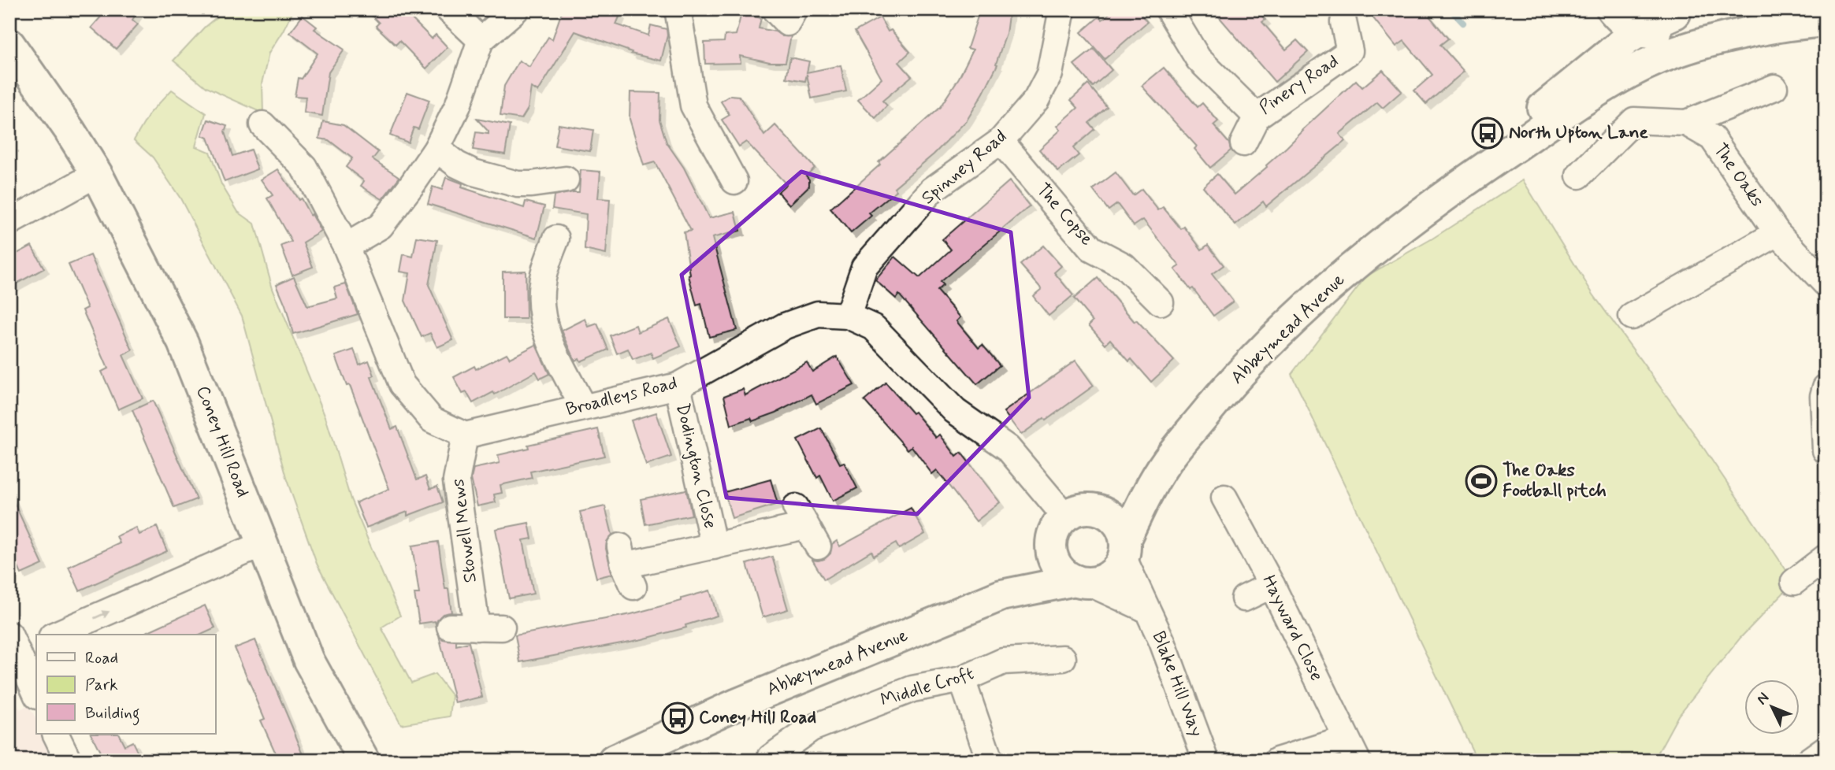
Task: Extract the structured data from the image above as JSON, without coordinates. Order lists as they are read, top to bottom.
{
  "streets": {
    "street": [
      "Pinery Road",
      "Spinney Road",
      "The Oaks",
      "The Copse",
      "Abbeymead Avenue",
      "Broadleys Road",
      "Coney Hill Road",
      "Dodington Close",
      "Stowell Mews",
      "Hayward Close",
      "Blake Hill Way",
      "Middle Croft"
    ]
  },
  "crossings": [
    ["Spinney Road", "The Copse"],
    ["Spinney Road", "Broadleys Road"],
    ["Abbeymead Avenue", "Broadleys Road"],
    ["Abbeymead Avenue", "Blake Hill Way"],
    ["Broadleys Road", "Dodington Close"],
    ["Broadleys Road", "Stowell Mews"],
    ["Broadleys Road", "Blake Hill Way"]
  ],
  "places": {
    "bus stop": ["North Upton Lane", "Coney Hill Road"],
    "sports": ["The Oaks Football pitch"]
  },
  "legend": ["Road", "Park", "Building"],
  "north": "top left"
}
